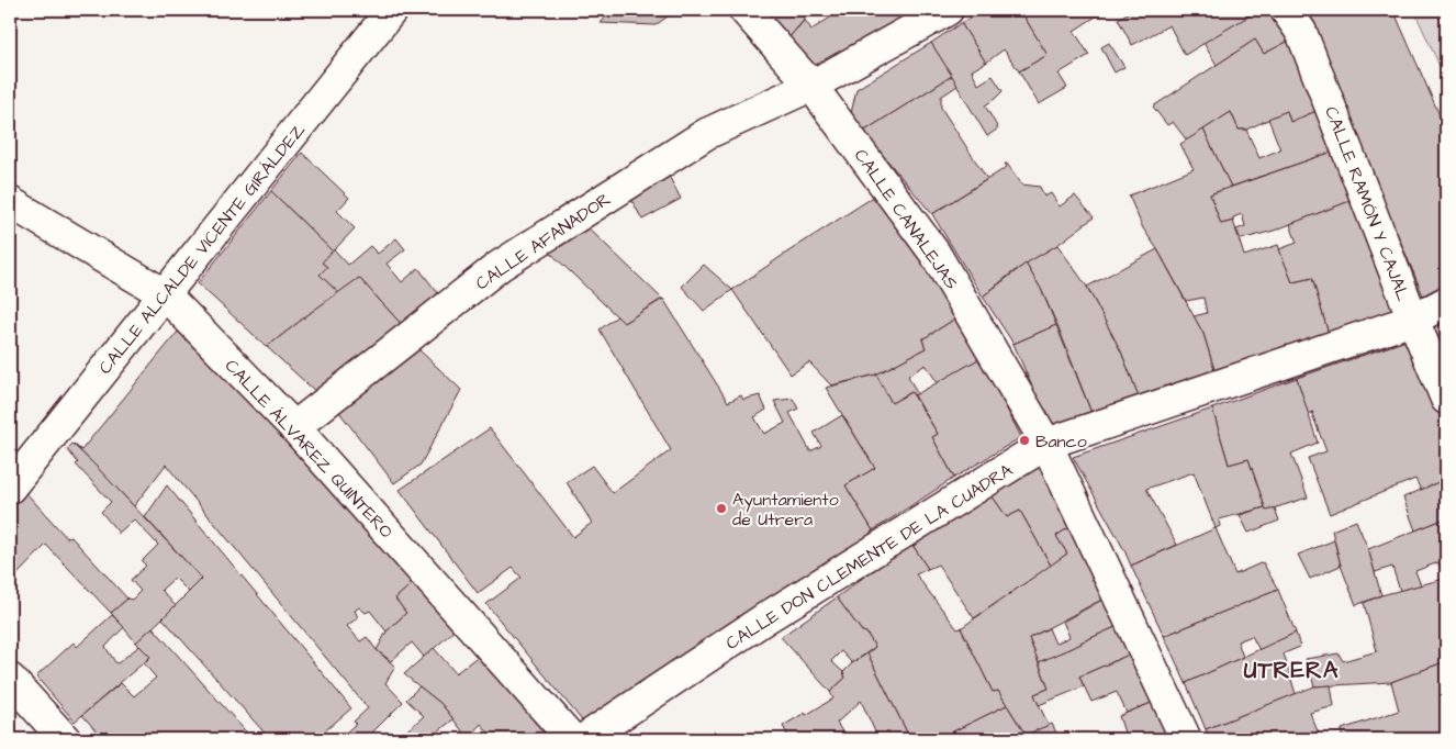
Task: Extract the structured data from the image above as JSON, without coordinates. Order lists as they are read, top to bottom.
{
  "streets": {
    "street": [
      "CALLE RAMÓN Y CAJAL",
      "CALLE CANALEJAS",
      "CALLE AFANADOR",
      "CALLE ALCALDE VICENTE GIRÁLDEZ",
      "CALLE ÁLVAREZ QUINTERO",
      "CALLE DON CLEMENTE DE LA CUADRA"
    ]
  },
  "crossings": [
    ["CALLE RAMÓN Y CAJAL", "CALLE DON CLEMENTE DE LA CUADRA"],
    ["CALLE CANALEJAS", "CALLE AFANADOR"],
    ["CALLE CANALEJAS", "CALLE DON CLEMENTE DE LA CUADRA"],
    ["CALLE AFANADOR", "CALLE ÁLVAREZ QUINTERO"],
    ["CALLE ALCALDE VICENTE GIRÁLDEZ", "CALLE ÁLVAREZ QUINTERO"]
  ],
  "districts": ["UTRERA"],
  "places": ["Banco", "Ayuntamiento de Utrera"]
}
